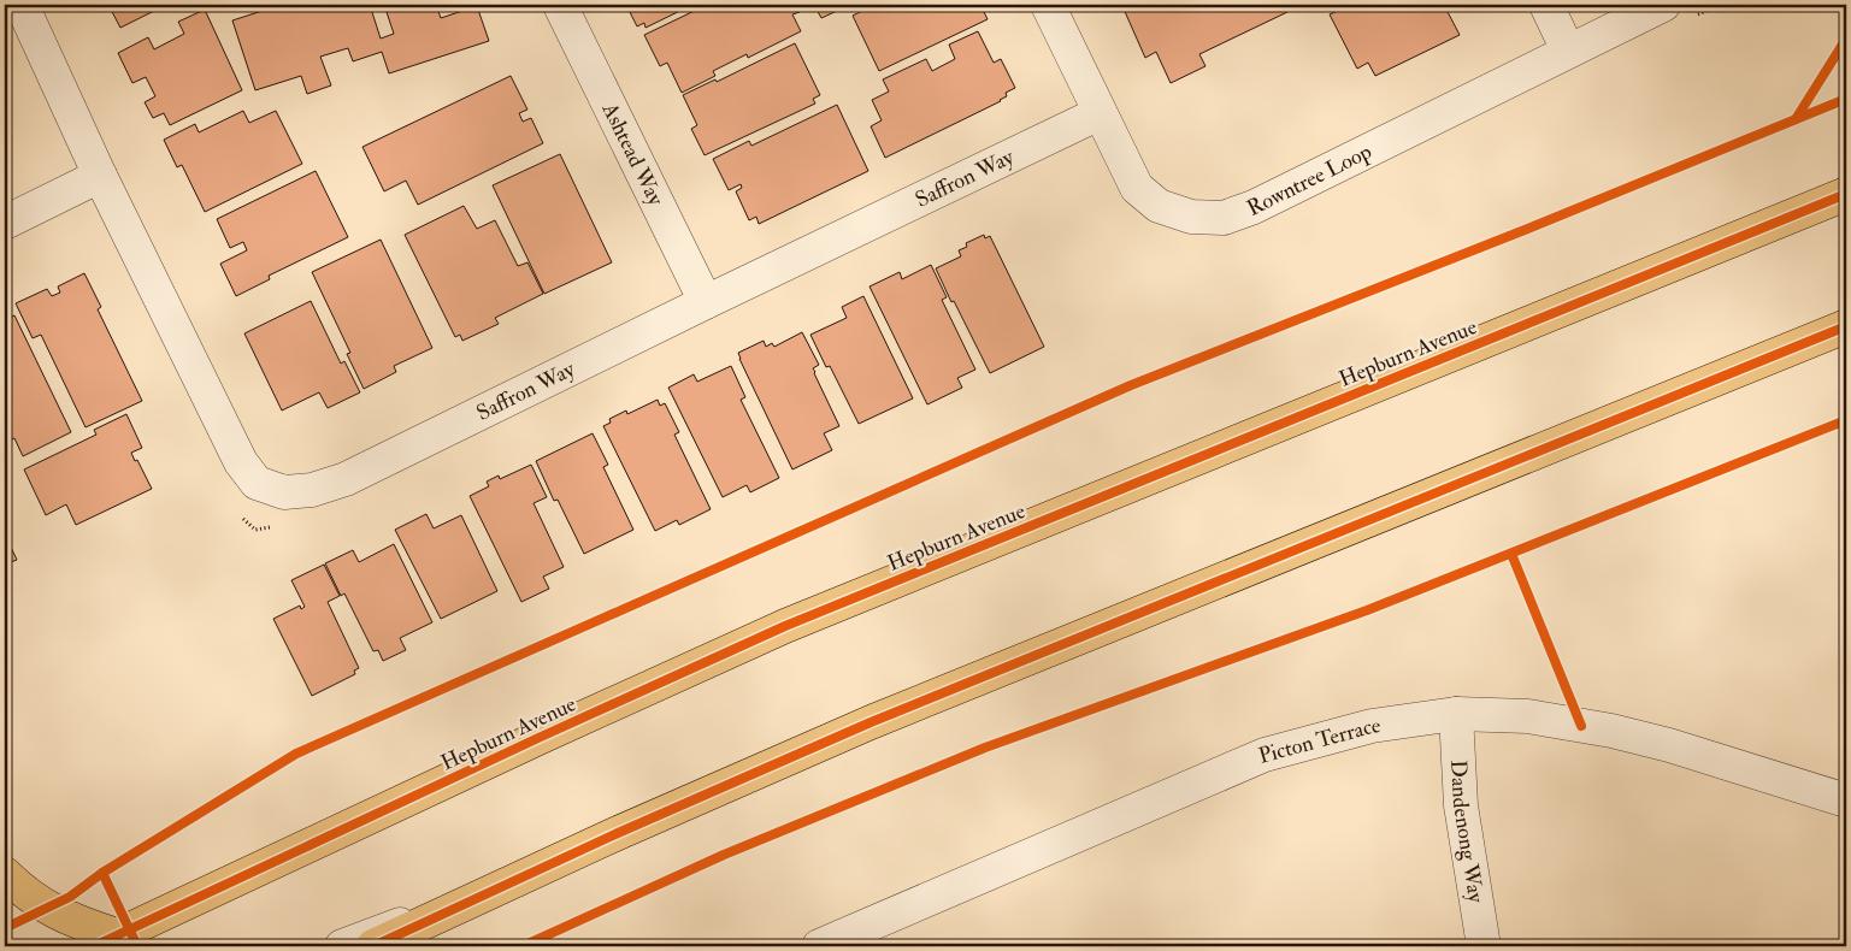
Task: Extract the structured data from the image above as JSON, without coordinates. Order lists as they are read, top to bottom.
{
  "streets": {
    "main road": ["Hepburn Avenue"],
    "street": [
      "Ashtead Way",
      "Saffron Way",
      "Rowntree Loop",
      "Picton Terrace",
      "Dandenong Way"
    ]
  },
  "crossings": [
    ["Ashtead Way", "Saffron Way"],
    ["Saffron Way", "Rowntree Loop"],
    ["Picton Terrace", "Dandenong Way"]
  ]
}
